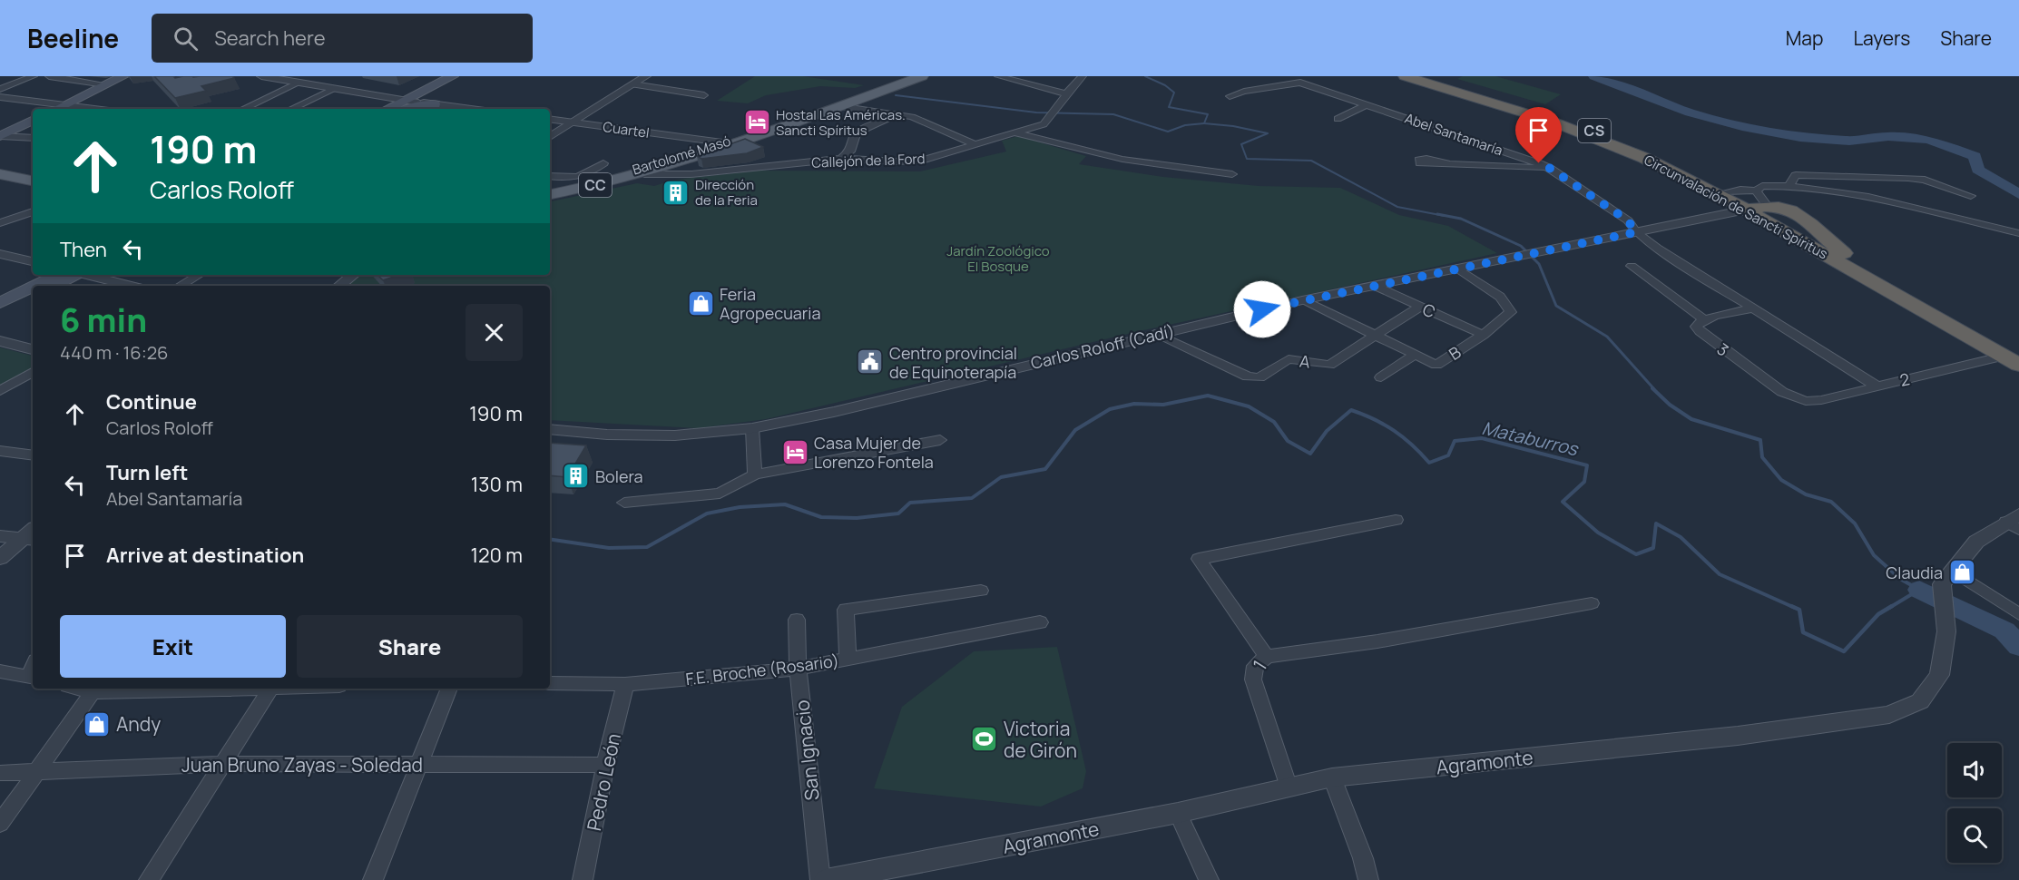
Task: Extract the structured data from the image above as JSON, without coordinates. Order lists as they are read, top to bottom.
{
  "streets": {
    "highway": ["CS", "Circunvalación de Sancti Spíritus"],
    "main road": ["Bartolomé Masó", "CC"],
    "street": [
      "Cuartel",
      "Abel Santamaría",
      "Callejón de la Ford",
      "C",
      "Carlos Roloff (Cadí)",
      "3",
      "B",
      "A",
      "2",
      "1",
      "F.E. Broche (Rosario)",
      "San Ignacio",
      "Agramonte",
      "Juan Bruno Zayas - Soledad",
      "Pedro León"
    ]
  },
  "crossings": [
    ["Cuartel", "Bartolomé Masó"],
    ["Abel Santamaría", "Carlos Roloff (Cadí)"],
    ["Abel Santamaría", "3"],
    ["Abel Santamaría", "2"],
    ["Bartolomé Masó", "Callejón de la Ford"],
    ["Circunvalación de Sancti Spíritus", "Carlos Roloff (Cadí)"],
    ["Circunvalación de Sancti Spíritus", "2"],
    ["C", "Carlos Roloff (Cadí)"],
    ["C", "B"],
    ["C", "A"],
    ["Carlos Roloff (Cadí)", "B"],
    ["Carlos Roloff (Cadí)", "A"],
    ["3", "2"],
    ["B", "A"],
    ["1", "Agramonte"],
    ["F.E. Broche (Rosario)", "San Ignacio"],
    ["F.E. Broche (Rosario)", "Pedro León"],
    ["Juan Bruno Zayas - Soledad", "Pedro León"]
  ],
  "water": ["Mataburros"],
  "parks": ["Jardín Zoológico El Bosque"],
  "places": {
    "hotel": ["Hostal Las Américas. Sancti Spíritus", "Casa Mujer de Lorenzo Fontela"],
    "building": ["Dirección de la Feria", "Bolera"],
    "shop": ["Feria Agropecuaria", "Claudia", "Andy"],
    "public building": ["Centro provincial de Equinoterapía"],
    "sports": ["Victoria de Girón"]
  },
  "page": {
    "header": "Beeline",
    "search": "Search here",
    "nav": ["Map", "Layers", "Share"],
    "turn": ["190 m", "Carlos Roloff"],
    "then": "Then",
    "heading": ["6 min", "440 m · 16:26"],
    "list": [
      {
        "name": "Continue",
        "note": "Carlos Roloff",
        "value": "190 m"
      },
      {
        "name": "Turn left",
        "note": "Abel Santamaría",
        "value": "130 m"
      },
      {
        "name": "Arrive at destination",
        "value": "120 m"
      }
    ],
    "buttons": ["Exit", "Share"]
  }
}
